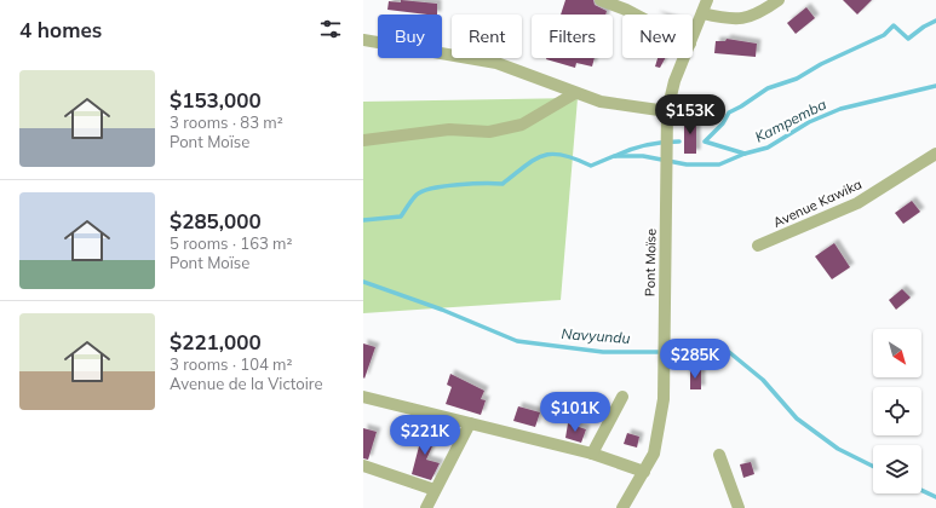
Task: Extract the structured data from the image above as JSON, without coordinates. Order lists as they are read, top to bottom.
{
  "streets": {
    "street": ["Avenue Kawika", "Pont Moïse"]
  },
  "water": ["Kampemba", "Navyundu"],
  "north": "bottom right",
  "page": {
    "heading": "4 homes",
    "chip": [
      "Buy",
      "Rent",
      "Filters",
      "New"
    ],
    "list": [
      {
        "name": "$153,000",
        "note": "3 rooms · 83 m² · Pont Moïse"
      },
      {
        "name": "$285,000",
        "note": "5 rooms · 163 m² · Pont Moïse"
      },
      {
        "name": "$221,000",
        "note": "3 rooms · 104 m² · Avenue de la Victoire"
      }
    ],
    "price": [
      "$153K",
      "$285K",
      "$101K",
      "$221K"
    ]
  }
}
